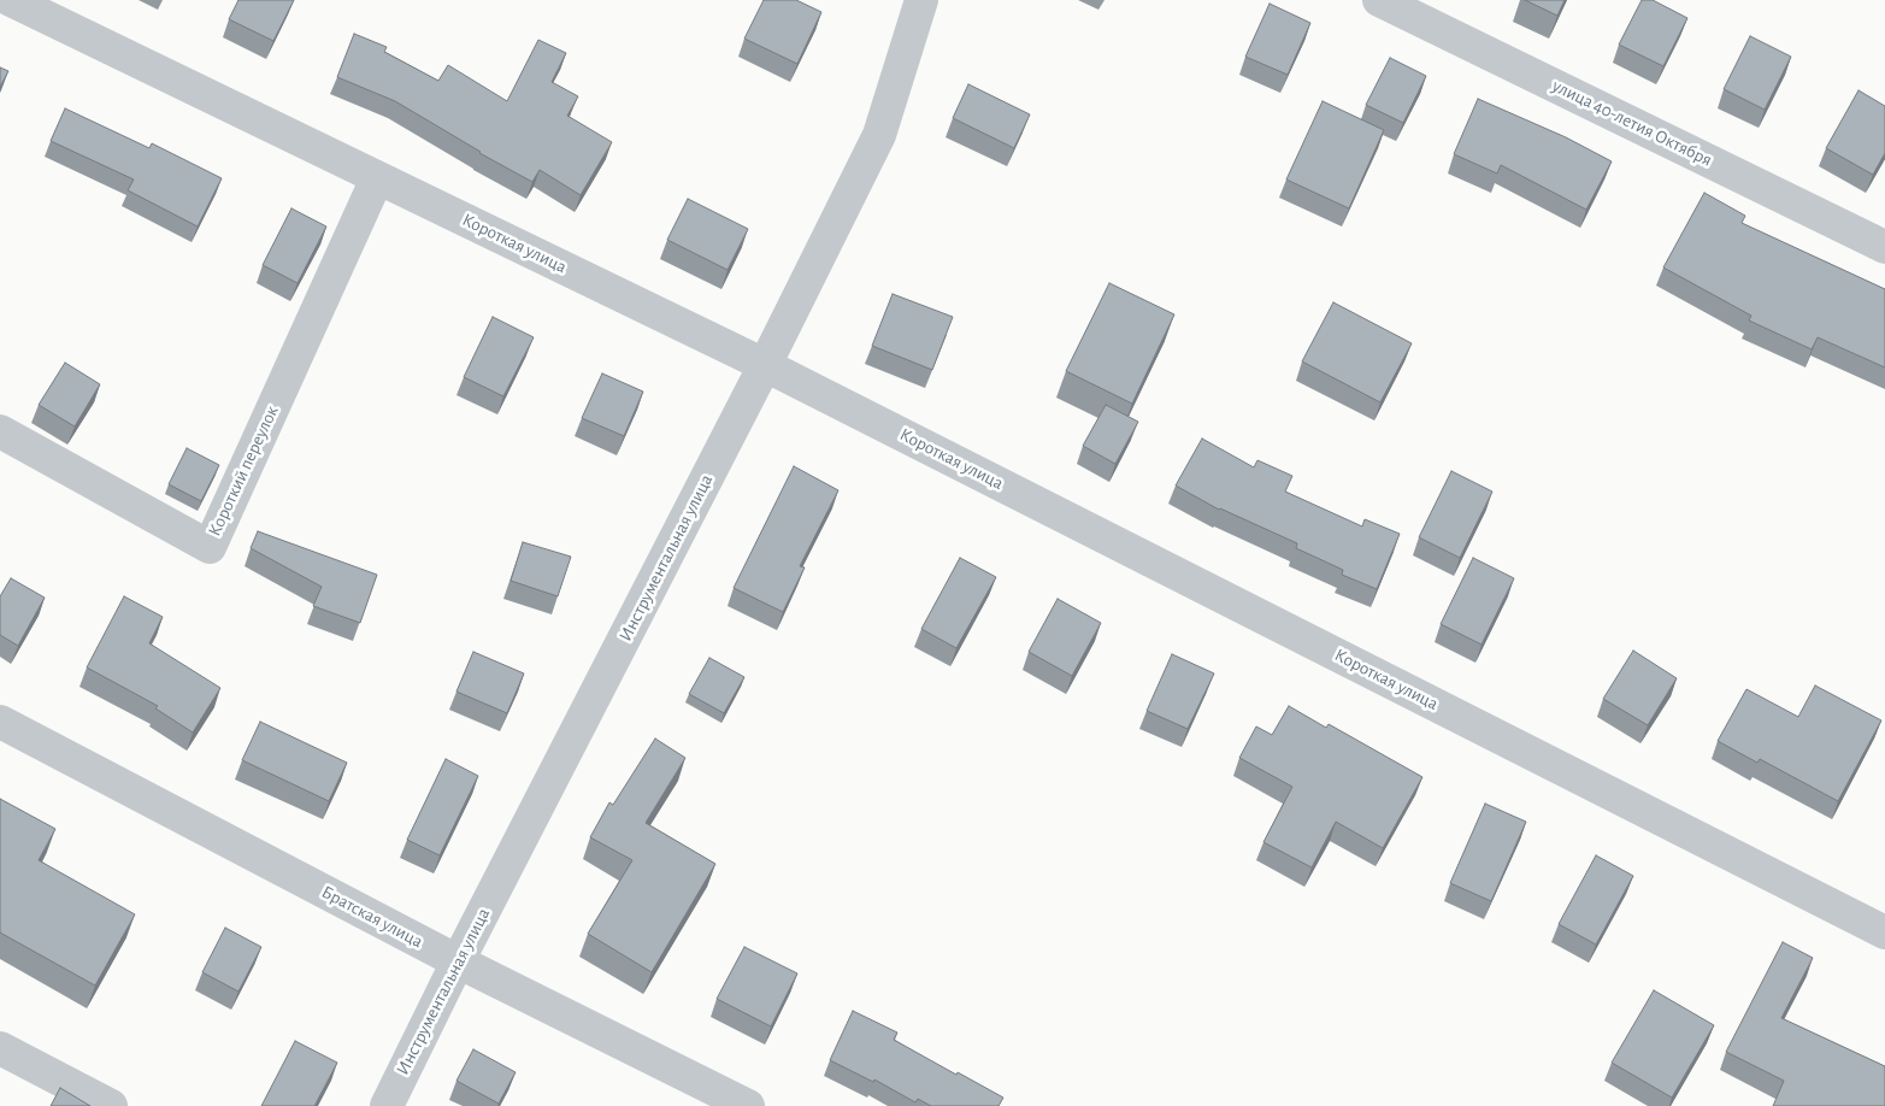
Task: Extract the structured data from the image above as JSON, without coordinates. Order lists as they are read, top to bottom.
{
  "streets": {
    "street": [
      "улица 40-летия Октября",
      "Короткая улица",
      "Короткий переулок",
      "Инструментальная улица",
      "Братская улица"
    ]
  },
  "crossings": [
    ["Короткая улица", "Короткий переулок"],
    ["Короткая улица", "Инструментальная улица"],
    ["Инструментальная улица", "Братская улица"]
  ]
}
